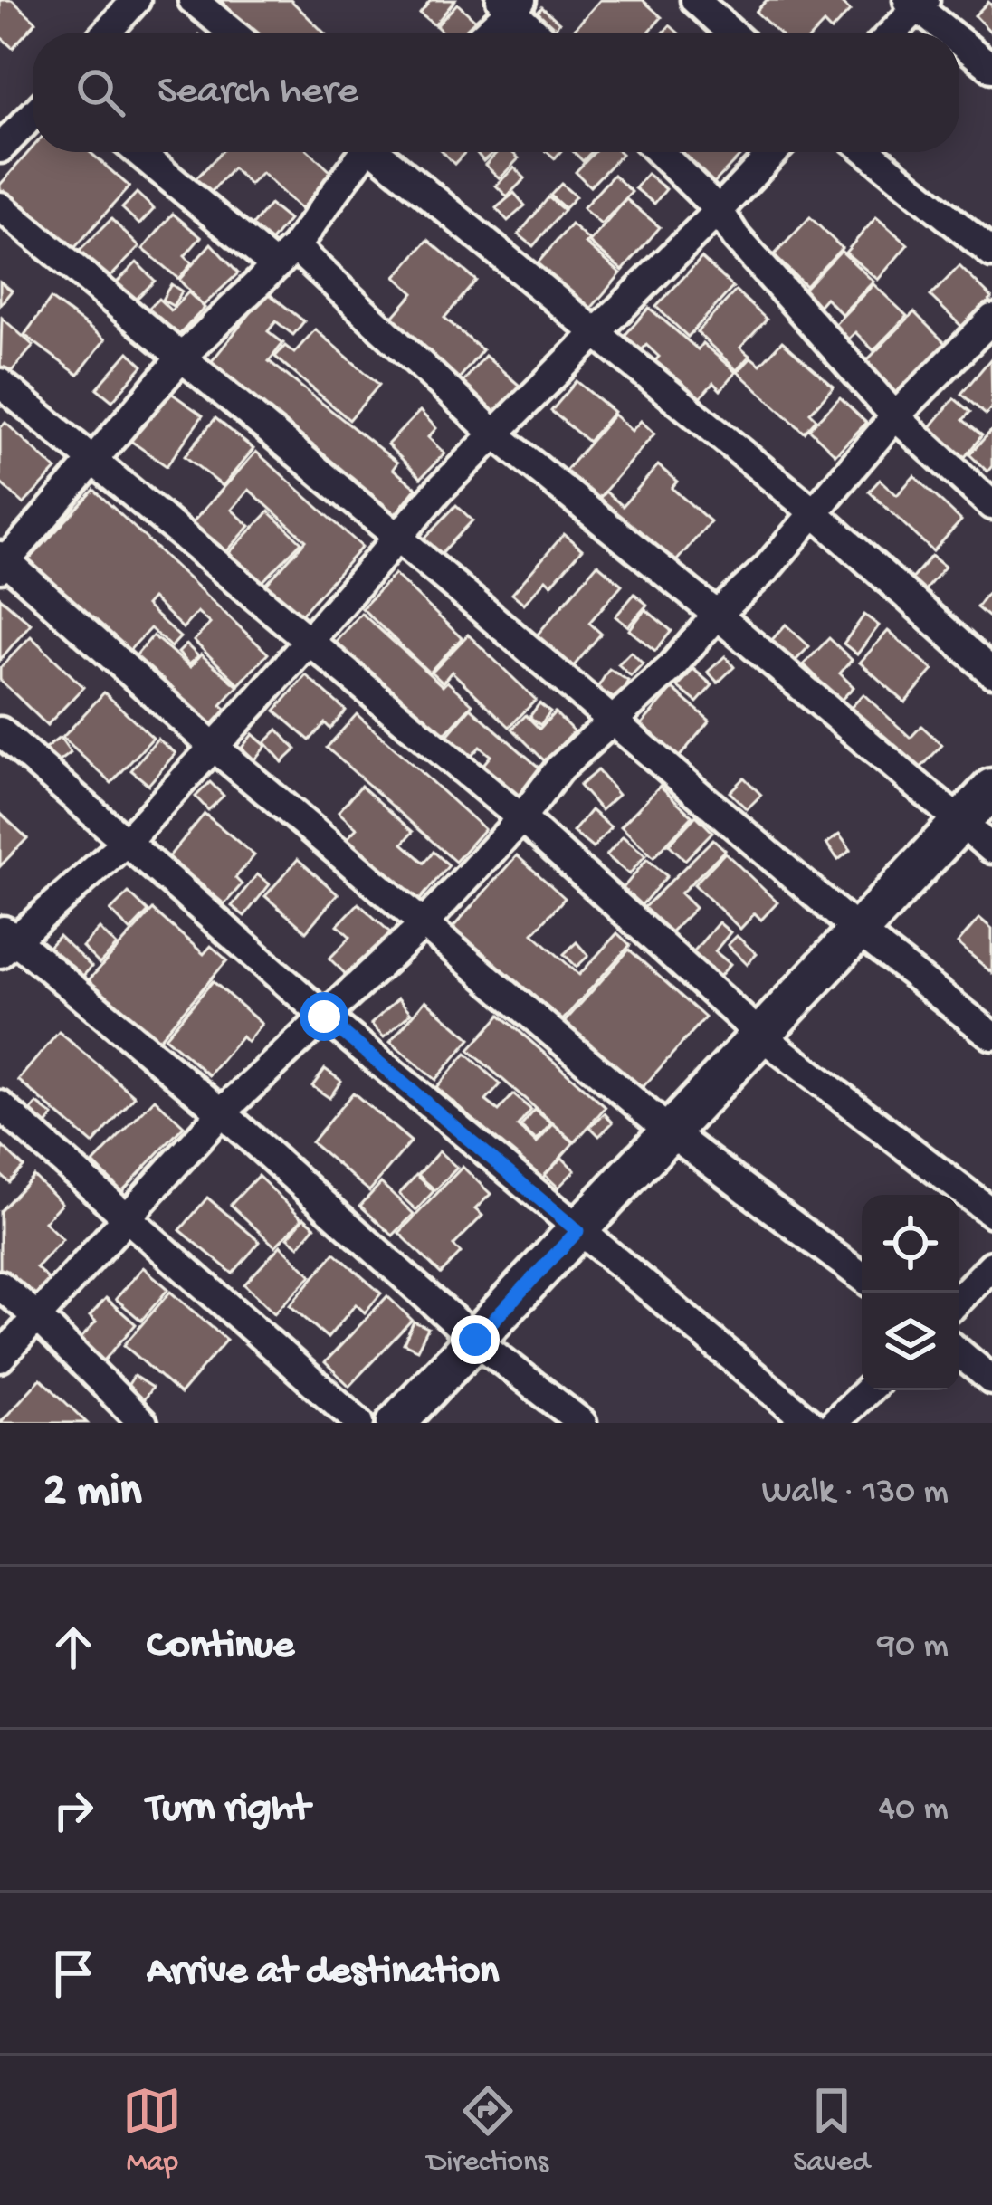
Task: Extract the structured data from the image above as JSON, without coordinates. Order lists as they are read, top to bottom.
{
  "page": {
    "search": "Search here",
    "heading": ["2 min", "Walk · 130 m"],
    "list": [
      ["Continue", "90 m"],
      ["Turn right", "40 m"],
      "Arrive at destination"
    ],
    "nav": ["Map", "Directions", "Saved"]
  }
}
